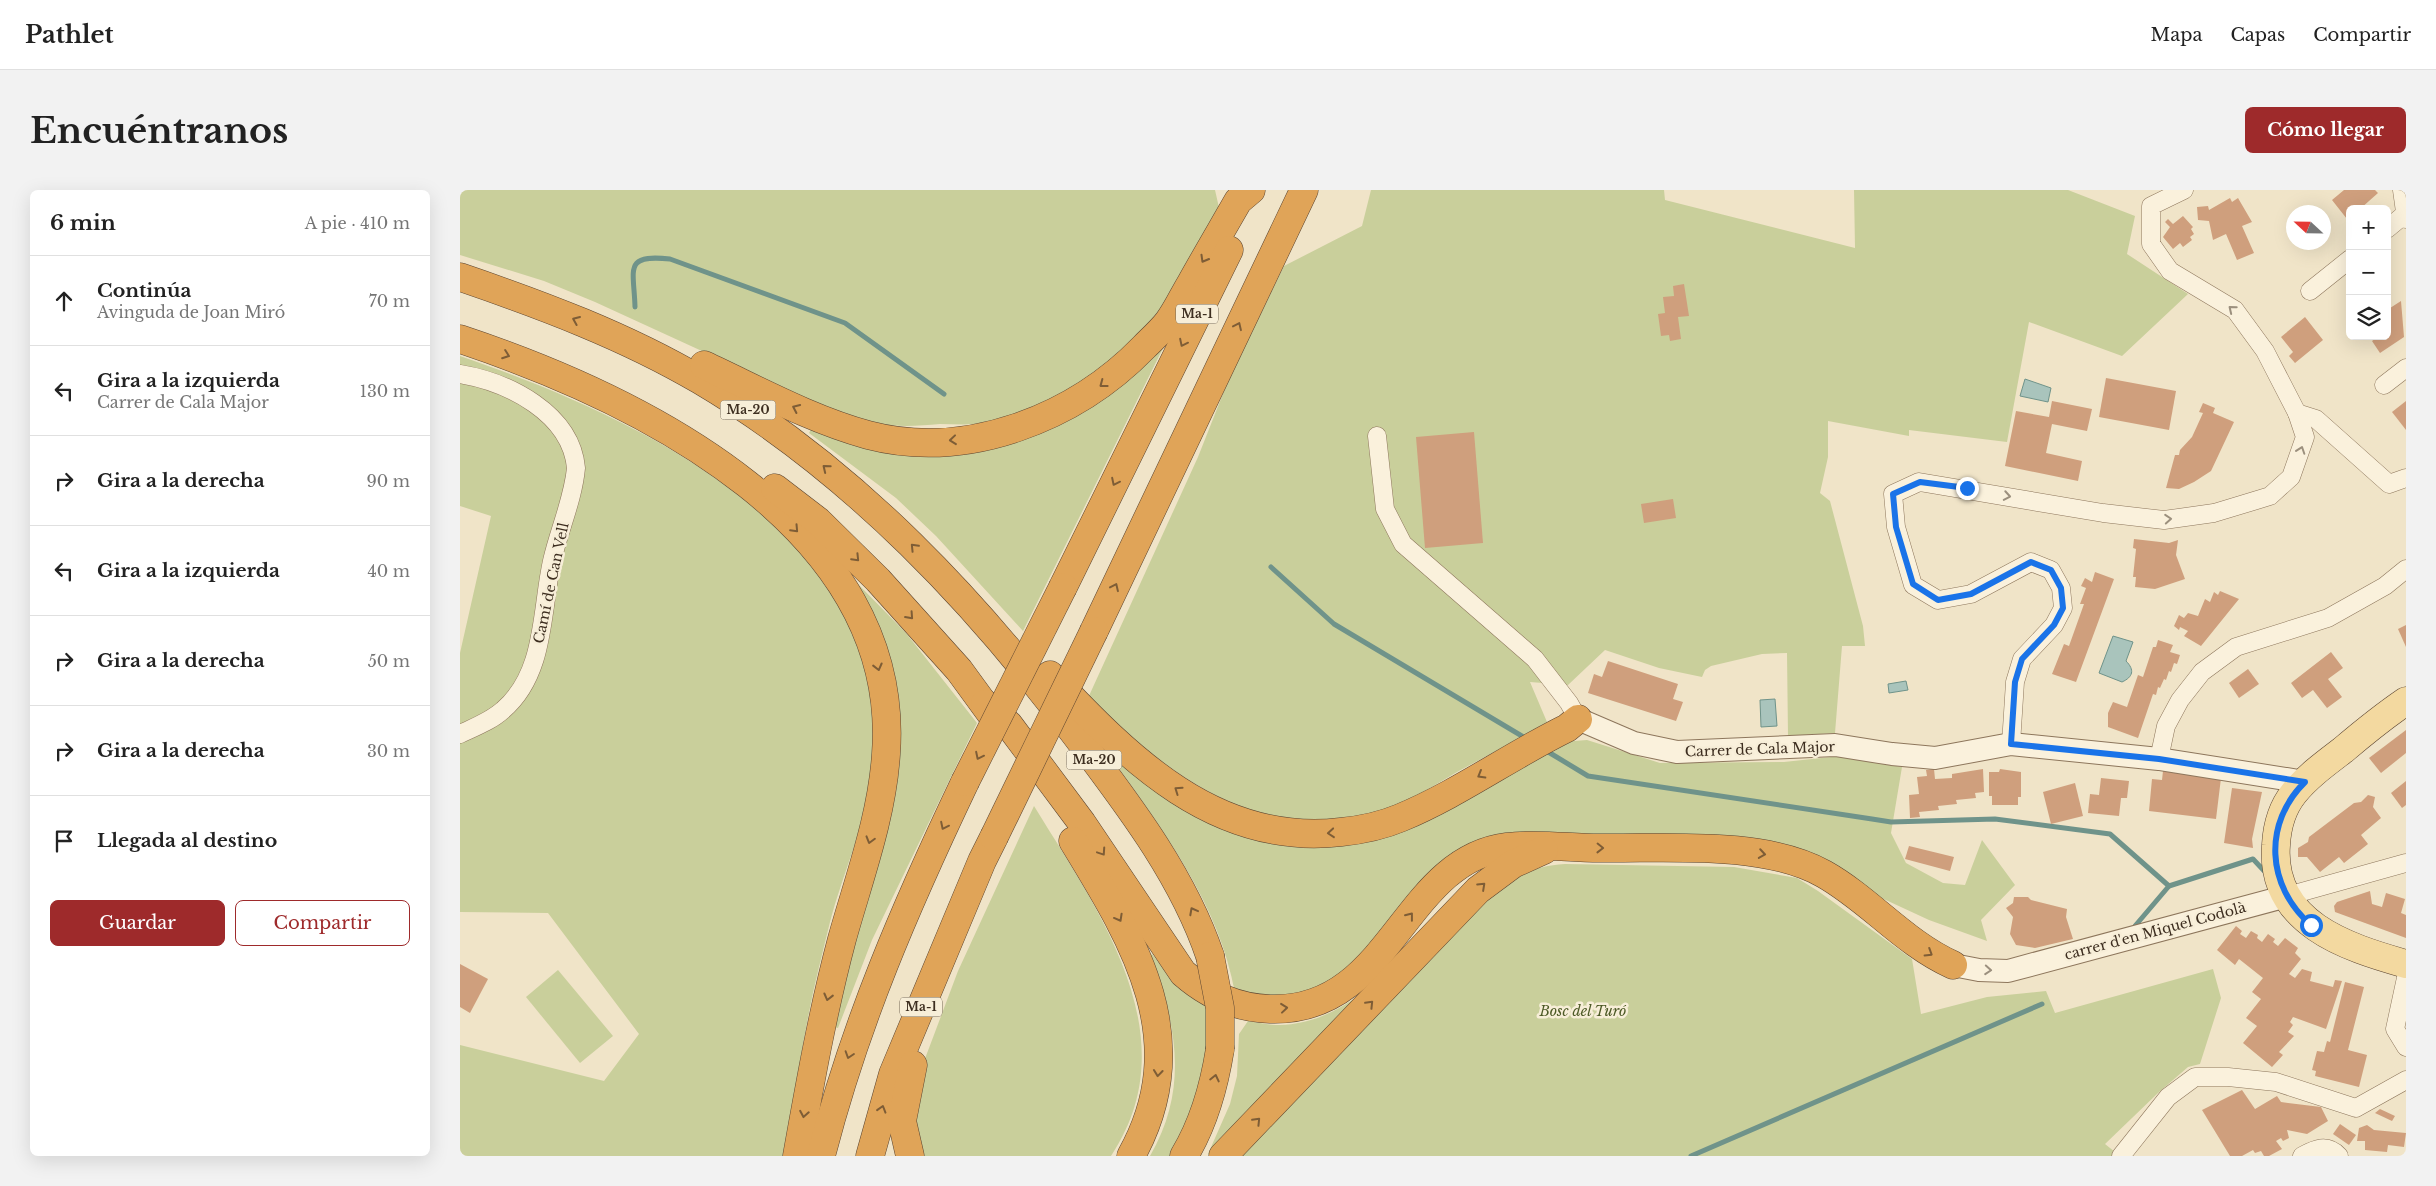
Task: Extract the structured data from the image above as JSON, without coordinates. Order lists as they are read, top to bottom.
{
  "streets": {
    "highway": ["Ma-1", "Ma-20"],
    "street": ["Camí de Can Vell", "Carrer de Cala Major", "carrer d'en Miquel Codolà"]
  },
  "one_way": ["carrer d'en Miquel Codolà"],
  "parks": ["Bosc del Turó"],
  "north": "left",
  "page": {
    "header": "Pathlet",
    "nav": ["Mapa", "Capas", "Compartir"],
    "buttons": [
      "Cómo llegar",
      ["Guardar", "Compartir"]
    ],
    "title": "Encuéntranos",
    "heading": ["6 min", "A pie · 410 m"],
    "map_buttons": ["+", "−"],
    "list": [
      ["Continúa", "Avinguda de Joan Miró", "70 m"],
      ["Gira a la izquierda", "Carrer de Cala Major", "130 m"],
      ["Gira a la derecha", "90 m"],
      ["Gira a la izquierda", "40 m"],
      ["Gira a la derecha", "50 m"],
      ["Gira a la derecha", "30 m"],
      "Llegada al destino"
    ]
  }
}
